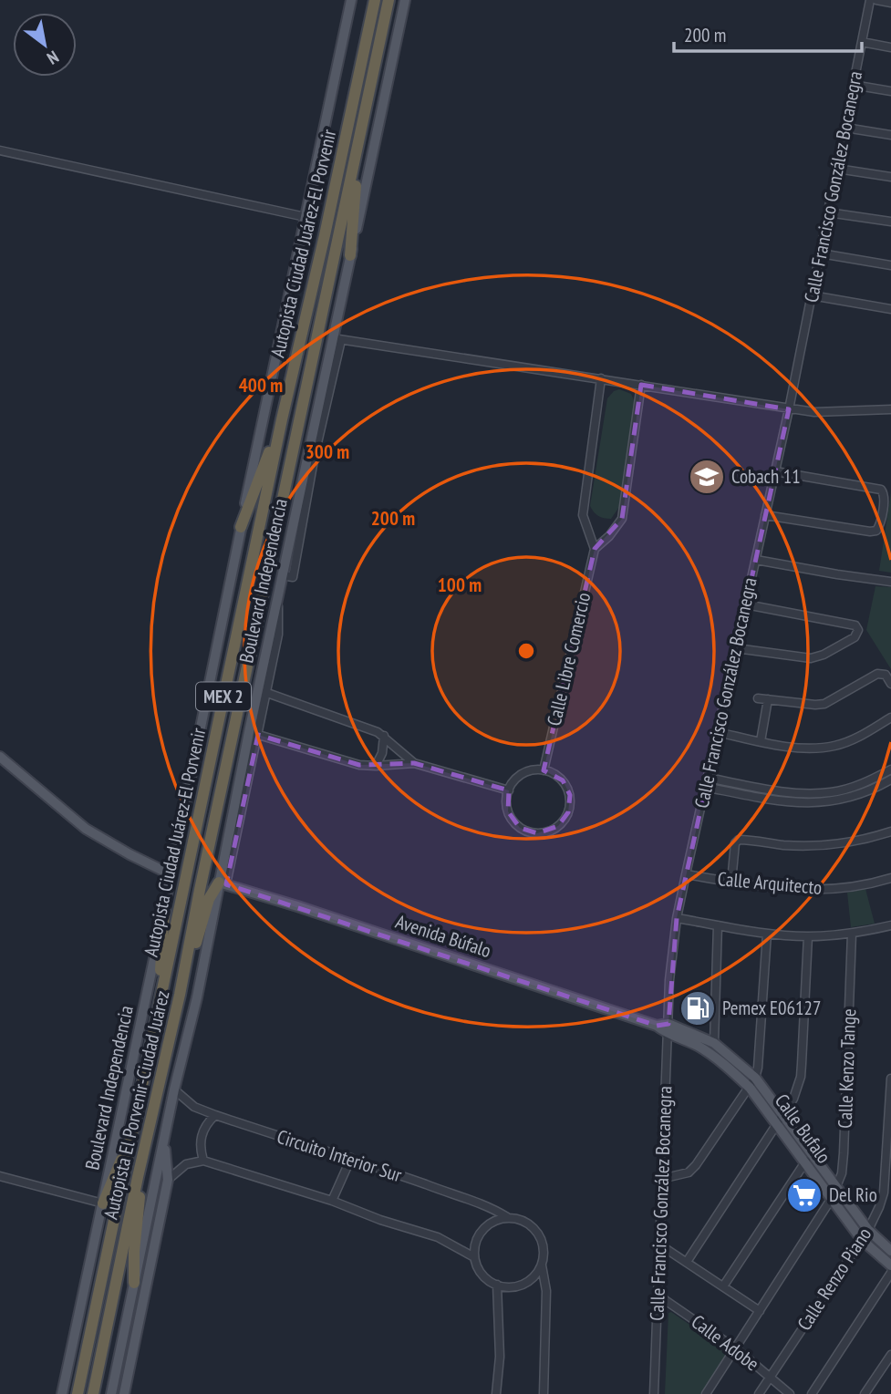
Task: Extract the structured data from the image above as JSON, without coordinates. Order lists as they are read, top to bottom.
{
  "streets": {
    "highway": ["Autopista Ciudad Juárez-El Porvenir", "MEX 2", "Autopista El Porvenir-Ciudad Juárez"],
    "main road": ["Boulevard Independencia", "Avenida Búfalo", "Calle Bufalo"],
    "street": [
      "Calle Francisco González Bocanegra",
      "Calle Libre Comercio",
      "Calle Arquitecto",
      "Calle Kenzo Tange",
      "Circuito Interior Sur",
      "Calle Renzo Piano",
      "Calle Adobe"
    ]
  },
  "crossings": [
    ["Calle Francisco González Bocanegra", "Calle Arquitecto"],
    ["Calle Francisco González Bocanegra", "Avenida Búfalo"],
    ["Calle Francisco González Bocanegra", "Calle Bufalo"],
    ["Calle Francisco González Bocanegra", "Calle Adobe"],
    ["Boulevard Independencia", "Avenida Búfalo"],
    ["Boulevard Independencia", "Circuito Interior Sur"],
    ["Avenida Búfalo", "Calle Bufalo"],
    ["Calle Kenzo Tange", "Calle Bufalo"],
    ["Calle Kenzo Tange", "Calle Adobe"],
    ["Calle Bufalo", "Calle Renzo Piano"],
    ["Calle Renzo Piano", "Calle Adobe"]
  ],
  "places": {
    "school or university": ["Cobach 11"],
    "fuel station": ["Pemex E06127"],
    "supermarket": ["Del Rio"]
  },
  "scale_bar": "200 m",
  "north": "bottom right",
  "rings": [
    "400 m",
    "300 m",
    "200 m",
    "100 m"
  ]
}
